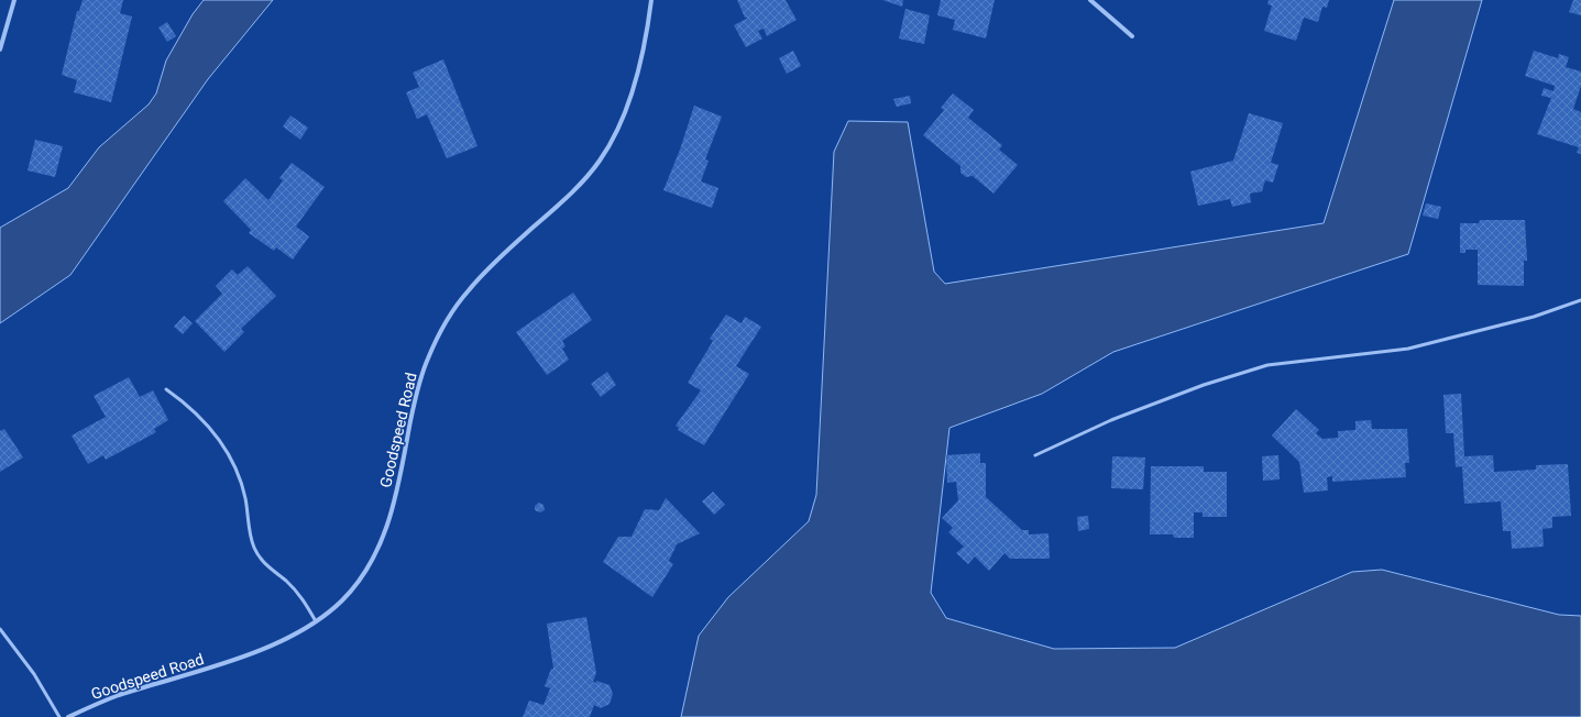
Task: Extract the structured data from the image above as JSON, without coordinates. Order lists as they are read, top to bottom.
{
  "streets": {
    "street": ["Goodspeed Road"]
  }
}
